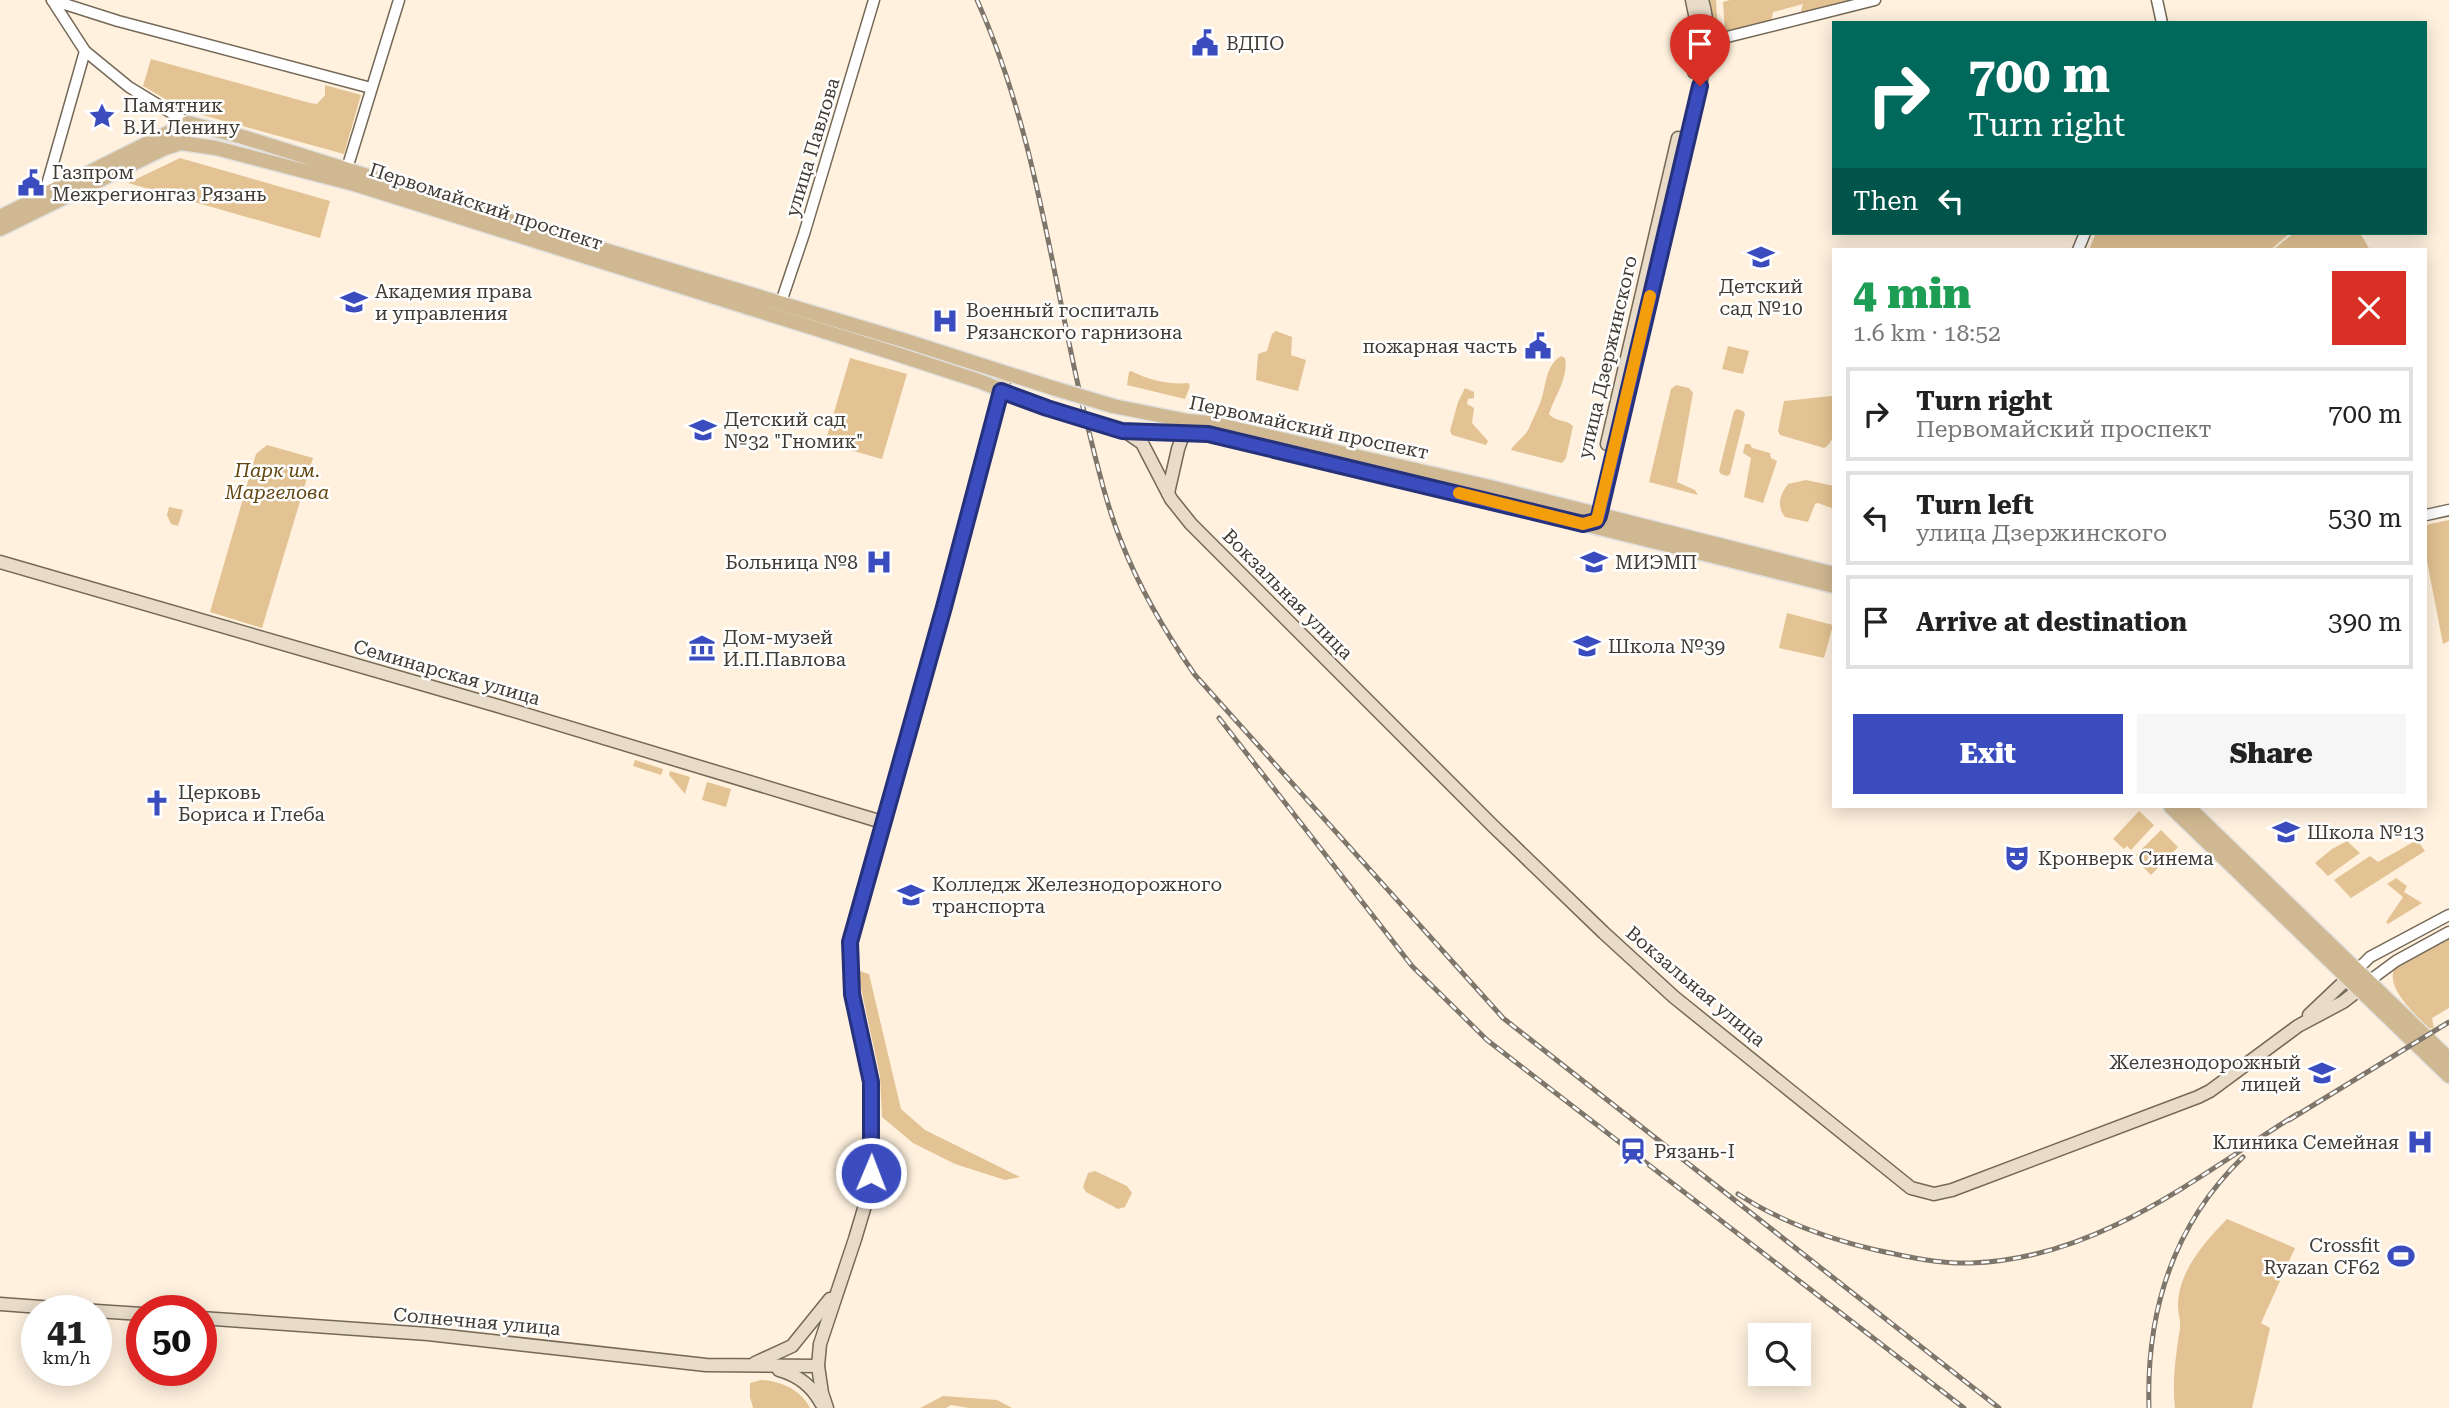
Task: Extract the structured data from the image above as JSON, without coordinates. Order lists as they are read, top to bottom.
{
  "streets": {
    "main road": [
      "Первомайский проспект",
      "улица Дзержинского",
      "Вокзальная улица",
      "Семинарская улица",
      "Солнечная улица"
    ],
    "street": ["улица Павлова"]
  },
  "crossings": [
    ["улица Павлова", "Первомайский проспект"],
    ["Первомайский проспект", "улица Дзержинского"],
    ["Первомайский проспект", "Вокзальная улица"]
  ],
  "parks": ["Парк им. Маргелова"],
  "places": {
    "public building": ["ВДПО", "Газпром Межрегионгаз Рязань", "пожарная часть"],
    "place": ["Памятник В.И. Ленину"],
    "school or university": [
      "Детский сад №10",
      "Академия права и управления",
      "Детский сад №32 \"Гномик\"",
      "МИЭМП",
      "Школа №39",
      "Школа №13",
      "Колледж Железнодорожного транспорта",
      "Железнодорожный лицей"
    ],
    "hospital": ["Военный госпиталь Рязанского гарнизона", "Больница №8", "Клиника Семейная"],
    "museum": ["Дом-музей И.П.Павлова"],
    "church": ["Церковь Бориса и Глеба"],
    "theatre": ["Кронверк Синема"],
    "station": ["Рязань-I"],
    "sports": ["Crossfit Ryazan CF62"]
  },
  "page": {
    "turn": ["700 m", "Turn right"],
    "then": "Then",
    "heading": ["4 min", "1.6 km · 18:52"],
    "list": [
      {
        "name": "Turn right",
        "note": "Первомайский проспект",
        "value": "700 m"
      },
      {
        "name": "Turn left",
        "note": "улица Дзержинского",
        "value": "530 m"
      },
      {
        "name": "Arrive at destination",
        "value": "390 m"
      }
    ],
    "buttons": ["Exit", "Share"],
    "speed": "41 km/h",
    "limit": "50"
  }
}
